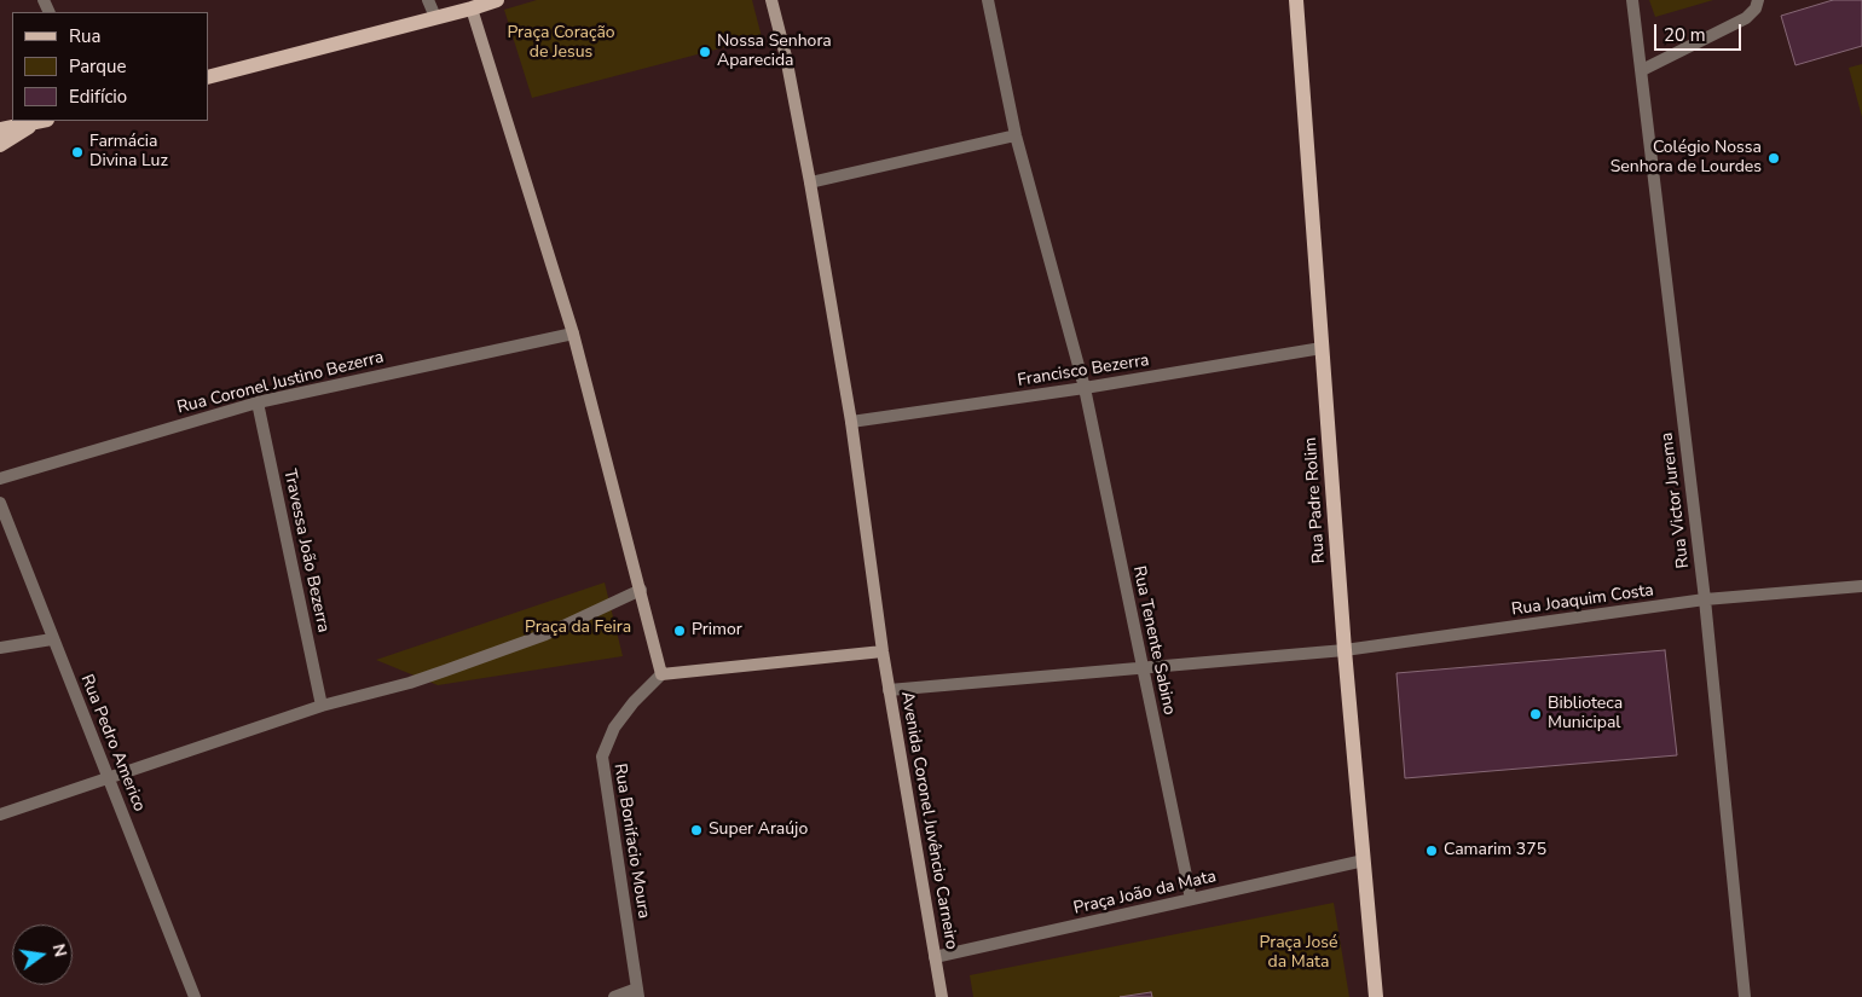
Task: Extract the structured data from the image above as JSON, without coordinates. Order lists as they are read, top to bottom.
{
  "streets": {
    "main road": ["Rua Padre Rolim", "Avenida Coronel Juvêncio Carneiro"],
    "street": [
      "Francisco Bezerra",
      "Rua Coronel Justino Bezerra",
      "Rua Victor Jurema",
      "Travessa João Bezerra",
      "Rua Joaquim Costa",
      "Rua Tenente Sabino",
      "Rua Pedro Americo",
      "Rua Bonifacio Moura",
      "Praça João da Mata"
    ]
  },
  "crossings": [
    ["Francisco Bezerra", "Rua Padre Rolim"],
    ["Francisco Bezerra", "Rua Tenente Sabino"],
    ["Francisco Bezerra", "Avenida Coronel Juvêncio Carneiro"],
    ["Rua Coronel Justino Bezerra", "Travessa João Bezerra"],
    ["Rua Padre Rolim", "Rua Joaquim Costa"],
    ["Rua Padre Rolim", "Praça João da Mata"],
    ["Rua Victor Jurema", "Rua Joaquim Costa"],
    ["Rua Joaquim Costa", "Rua Tenente Sabino"],
    ["Rua Joaquim Costa", "Avenida Coronel Juvêncio Carneiro"],
    ["Rua Tenente Sabino", "Praça João da Mata"],
    ["Avenida Coronel Juvêncio Carneiro", "Praça João da Mata"]
  ],
  "parks": ["Praça Coração de Jesus", "Praça da Feira", "Praça José da Mata"],
  "places": [
    "Nossa Senhora Aparecida",
    "Farmácia Divina Luz",
    "Colégio Nossa Senhora de Lourdes",
    "Primor",
    "Biblioteca Municipal",
    "Super Araújo",
    "Camarim 375"
  ],
  "legend": ["Rua", "Parque", "Edifício"],
  "scale_bar": "20 m",
  "north": "right"
}
